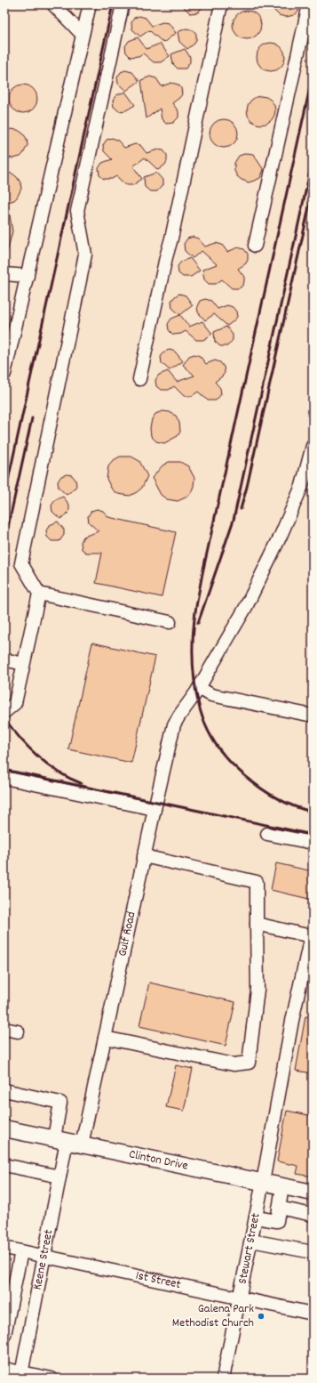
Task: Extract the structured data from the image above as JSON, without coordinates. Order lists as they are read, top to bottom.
{
  "streets": {
    "main road": ["Clinton Drive"],
    "street": [
      "Gulf Road",
      "Stewart Street",
      "Keene Street",
      "1st Street"
    ]
  },
  "crossings": [
    ["Gulf Road", "Clinton Drive"],
    ["Clinton Drive", "Stewart Street"],
    ["Clinton Drive", "Keene Street"],
    ["Stewart Street", "1st Street"],
    ["Keene Street", "1st Street"]
  ],
  "places": ["Galena Park Methodist Church"]
}
